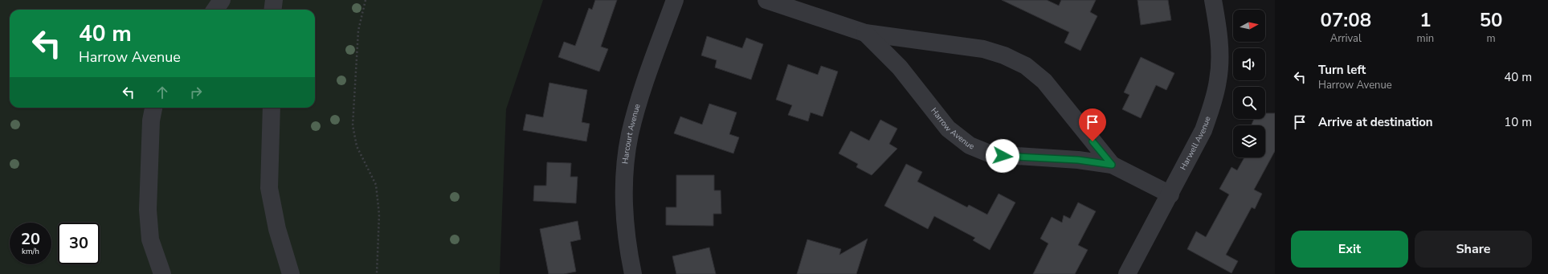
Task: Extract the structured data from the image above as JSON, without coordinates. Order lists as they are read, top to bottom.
{
  "streets": {
    "street": ["Harrow Avenue", "Harcourt Avenue", "Harwell Avenue"]
  },
  "crossings": [
    ["Harrow Avenue", "Harwell Avenue"]
  ],
  "north": "right",
  "page": {
    "eta": [
      "07:08",
      "Arrival",
      "1",
      "min",
      "50",
      "m"
    ],
    "turn": ["40 m", "Harrow Avenue"],
    "list": [
      {
        "name": "Turn left",
        "note": "Harrow Avenue",
        "value": "40 m"
      },
      {
        "name": "Arrive at destination",
        "value": "10 m"
      }
    ],
    "speed": "20 km/h",
    "limit": "30",
    "buttons": ["Exit", "Share"]
  }
}
